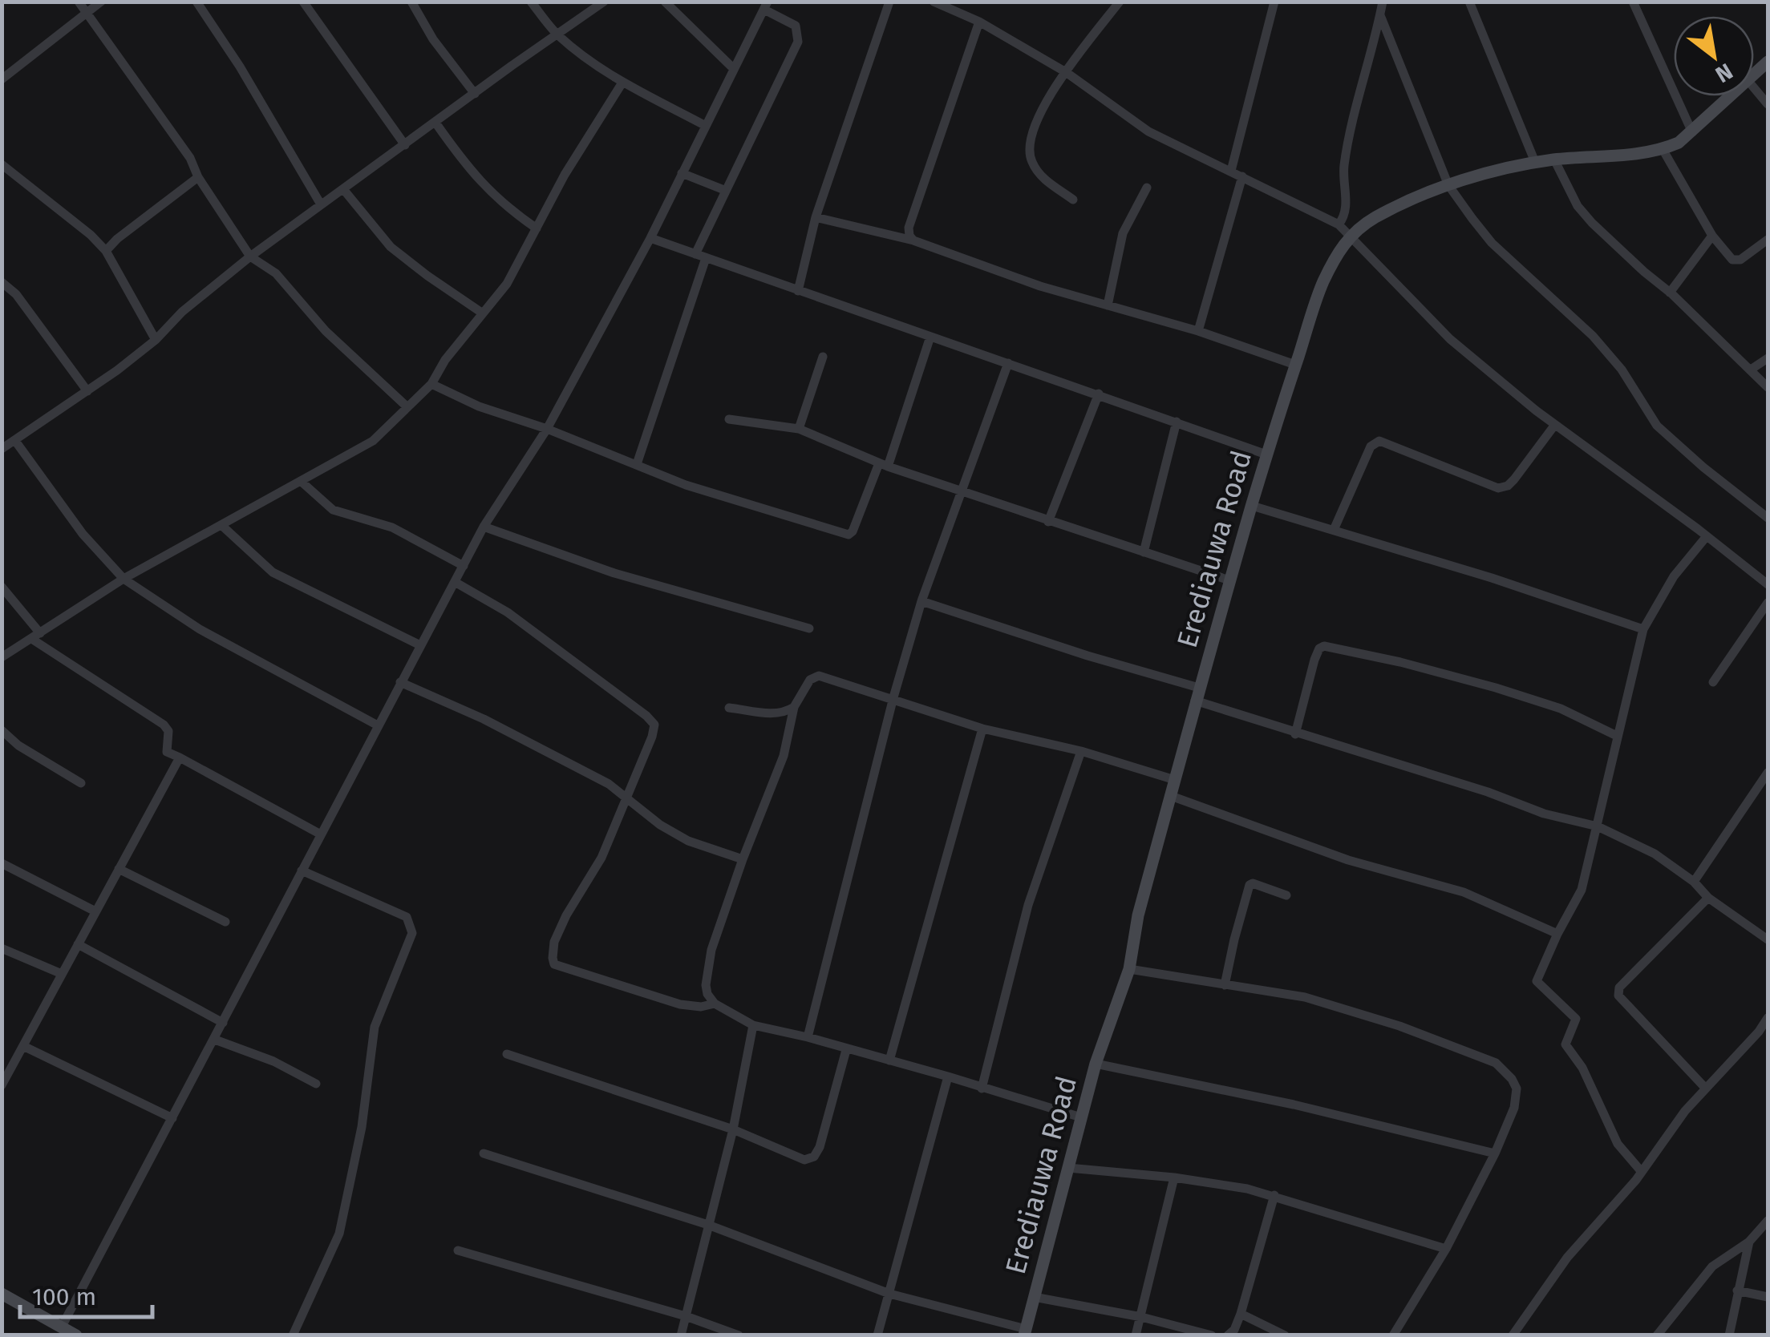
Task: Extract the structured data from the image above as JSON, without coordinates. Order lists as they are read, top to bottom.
{
  "streets": {
    "street": ["Erediauwa Road"]
  },
  "scale_bar": "100 m",
  "north": "bottom right"
}
